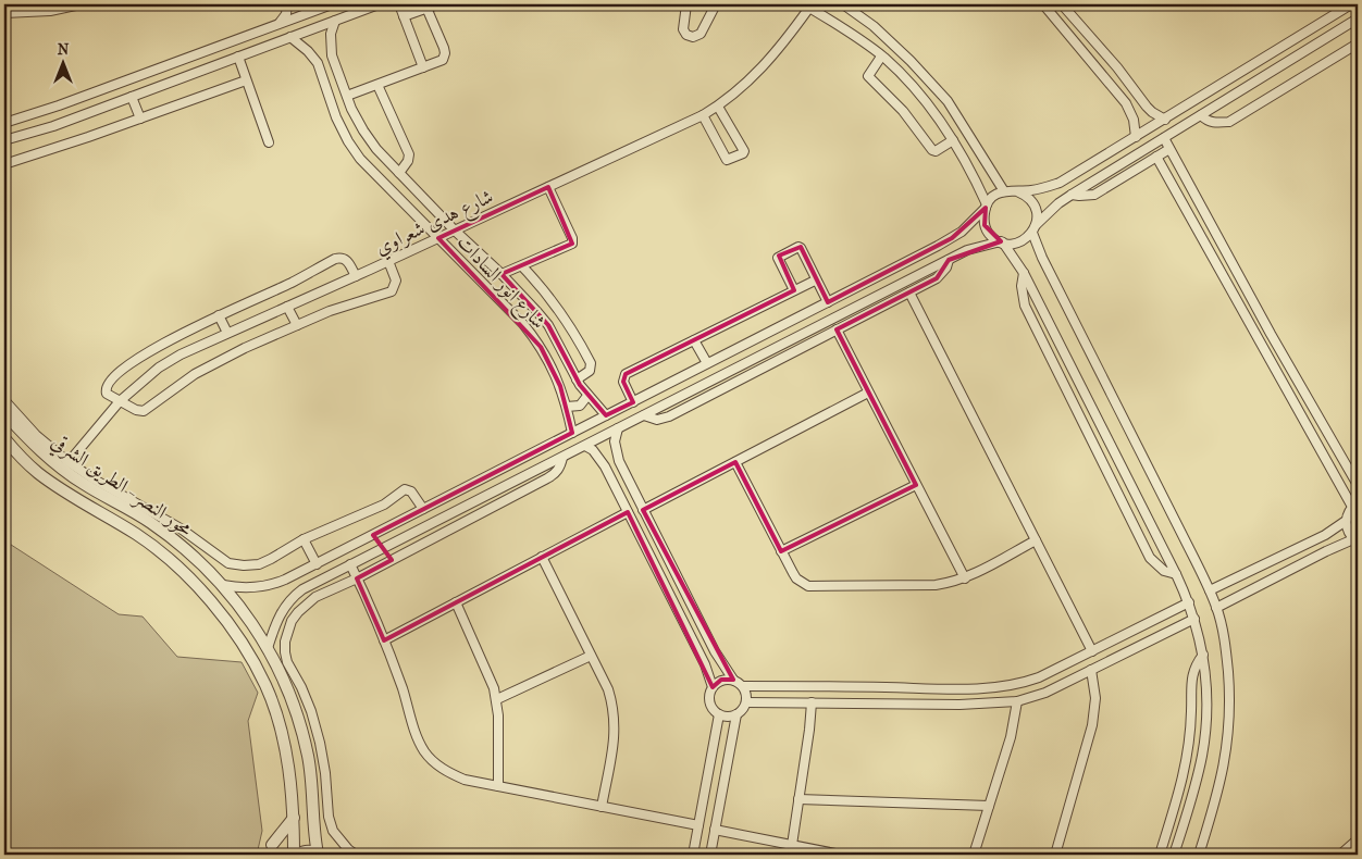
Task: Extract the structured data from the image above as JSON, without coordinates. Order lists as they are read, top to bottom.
{
  "streets": {
    "street": ["شارع هدى شعراوي", "شارع انور السادات", "محور النصر - الطريق الشرقي"]
  },
  "crossings": [
    ["شارع هدى شعراوي", "شارع انور السادات"]
  ],
  "north": "top"
}
